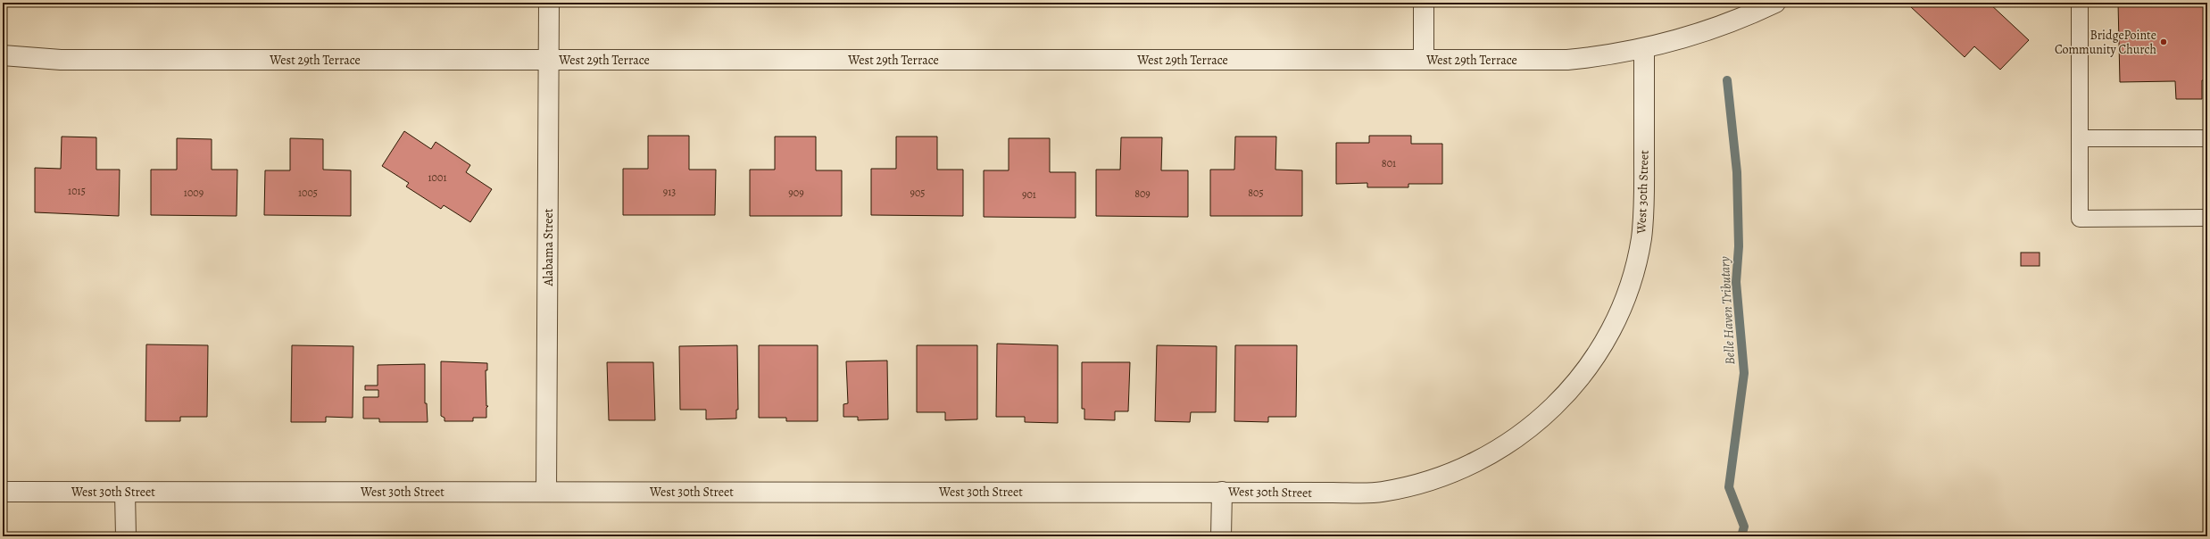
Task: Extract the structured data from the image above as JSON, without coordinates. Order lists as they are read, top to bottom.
{
  "streets": {
    "street": ["West 29th Terrace", "West 30th Street", "Alabama Street"]
  },
  "crossings": [
    ["West 29th Terrace", "West 30th Street"],
    ["West 29th Terrace", "Alabama Street"],
    ["West 30th Street", "Alabama Street"]
  ],
  "water": ["Belle Haven Tributary"],
  "places": ["BridgePointe Community Church"],
  "house_numbers": [
    "801",
    "1001",
    "1015",
    "913",
    "1009",
    "1005",
    "909",
    "905",
    "805",
    "809",
    "901"
  ]
}
